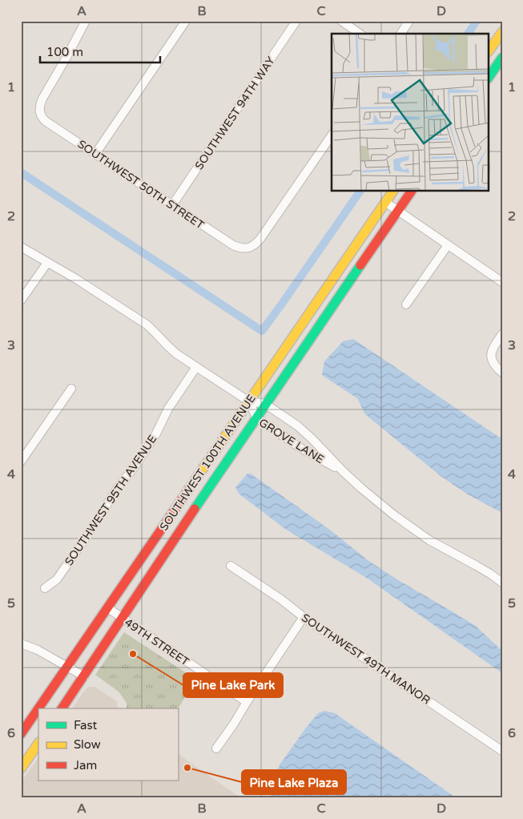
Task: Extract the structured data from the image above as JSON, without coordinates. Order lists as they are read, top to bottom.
{
  "streets": {
    "main road": ["SOUTHWEST 100TH AVENUE"],
    "street": [
      "SOUTHWEST 94TH WAY",
      "SOUTHWEST 50TH STREET",
      "GROVE LANE",
      "SOUTHWEST 95TH AVENUE",
      "49TH STREET",
      "SOUTHWEST 49TH MANOR"
    ]
  },
  "crossings": [
    ["SOUTHWEST 94TH WAY", "SOUTHWEST 50TH STREET"],
    ["GROVE LANE", "SOUTHWEST 100TH AVENUE"],
    ["SOUTHWEST 100TH AVENUE", "49TH STREET"]
  ],
  "places": ["Pine Lake Park", "Pine Lake Plaza"],
  "legend": ["Fast", "Slow", "Jam"],
  "scale_bar": "100 m",
  "grid": {
    "columns": [
      "A",
      "B",
      "C",
      "D"
    ],
    "rows": [
      "1",
      "2",
      "3",
      "4",
      "5",
      "6"
    ]
  }
}
